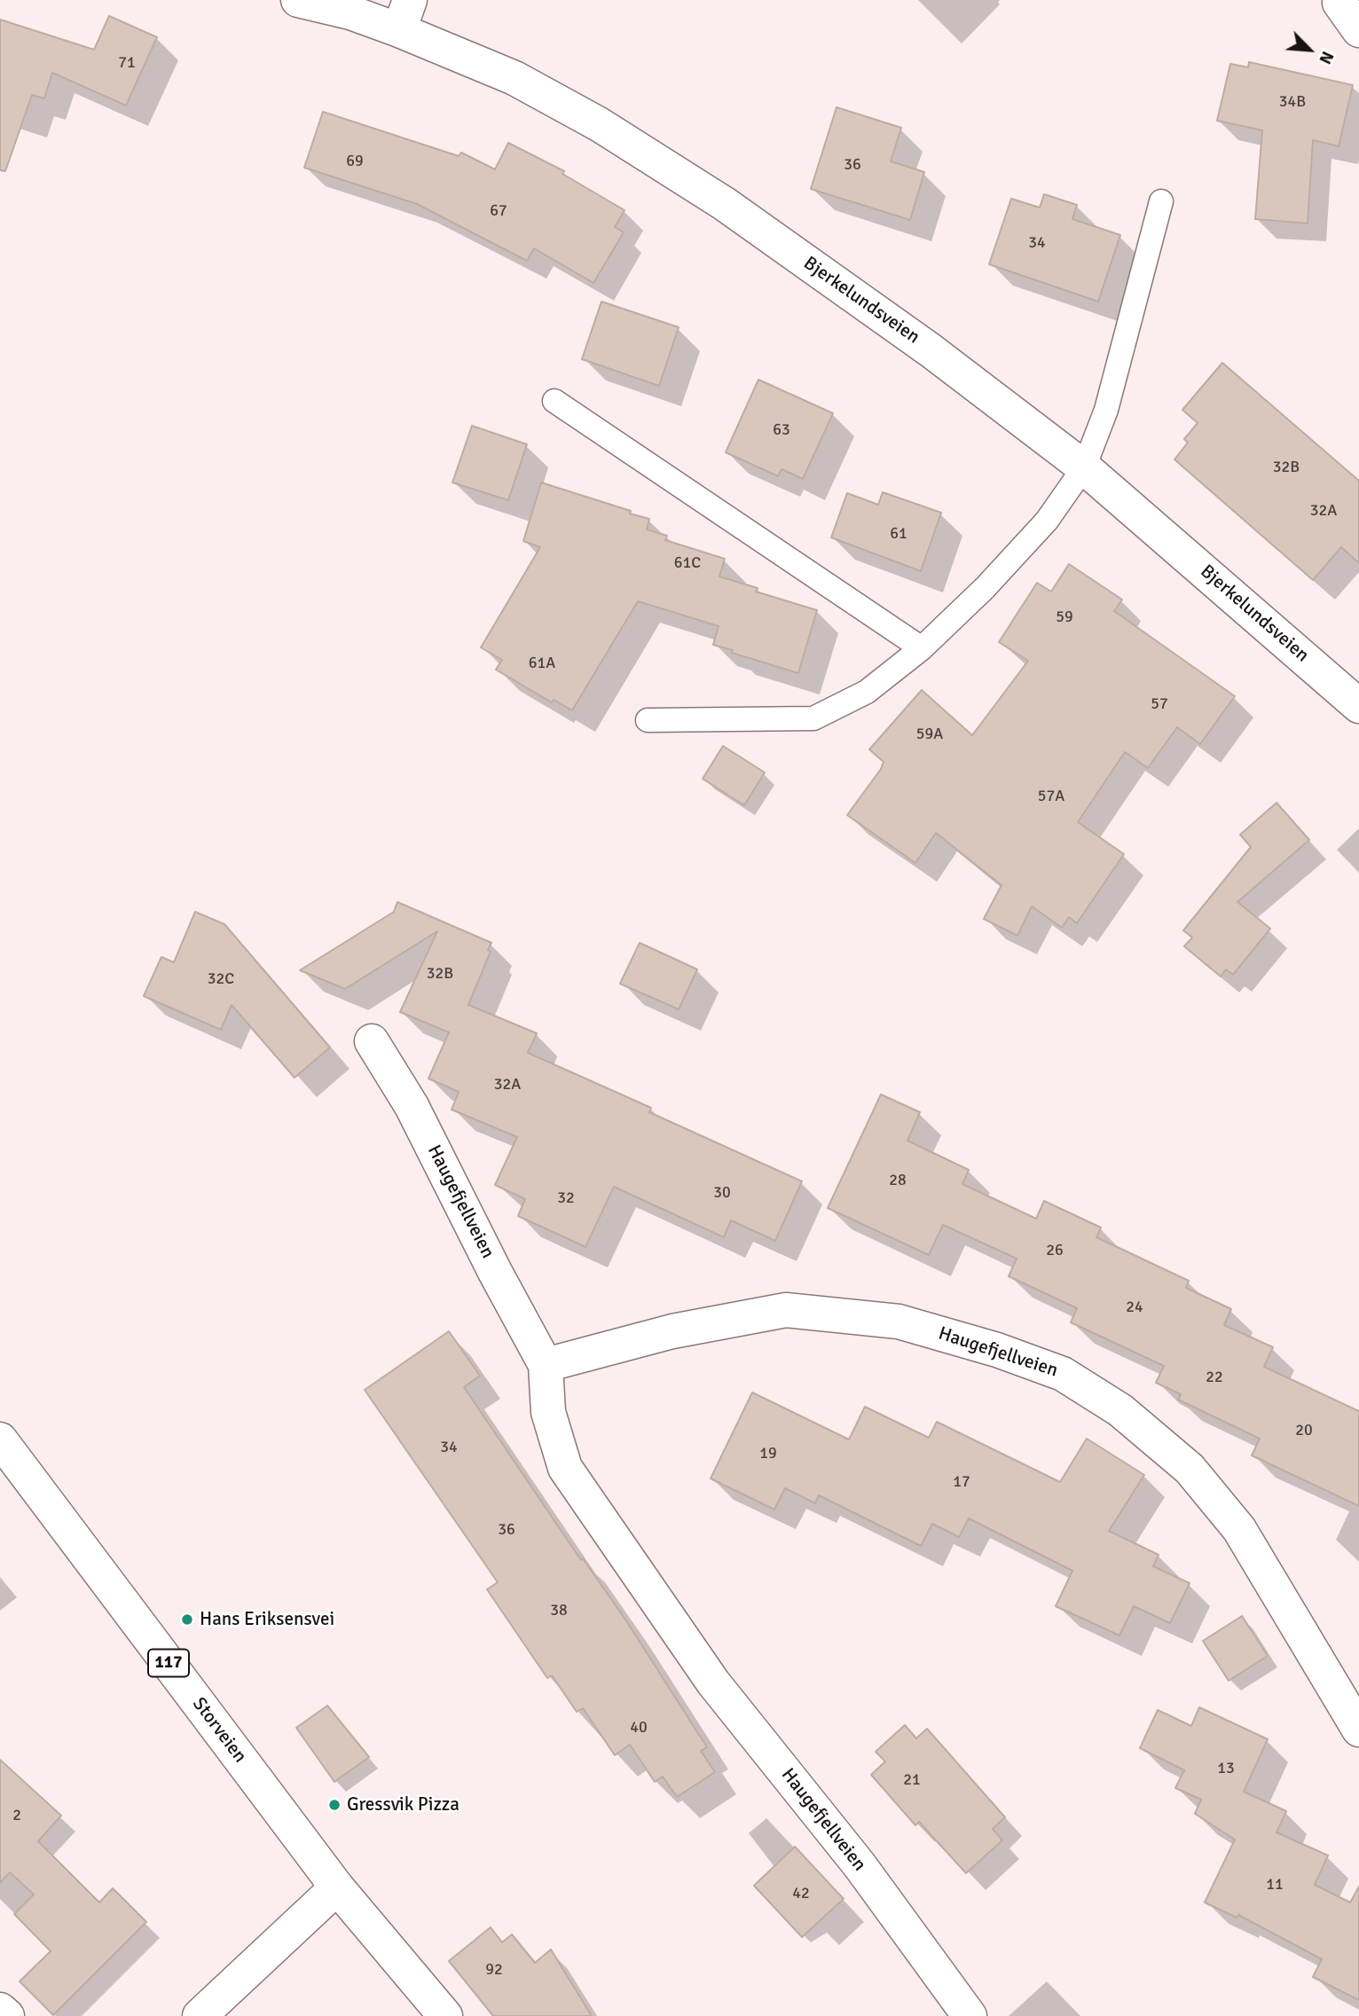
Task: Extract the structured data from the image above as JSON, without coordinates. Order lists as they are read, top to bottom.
{
  "streets": {
    "street": [
      "Bjerkelundsveien",
      "Haugefjellveien",
      "117",
      "Storveien"
    ]
  },
  "places": ["Hans Eriksensvei", "Gressvik Pizza"],
  "house_numbers": [
    "71",
    "34B",
    "69",
    "36",
    "67",
    "34",
    "63",
    "32B",
    "32A",
    "61",
    "61C",
    "59",
    "61A",
    "57",
    "59A",
    "57A",
    "32B",
    "32C",
    "32A",
    "28",
    "30",
    "32",
    "26",
    "24",
    "22",
    "20",
    "34",
    "19",
    "17",
    "36",
    "38",
    "40",
    "13",
    "21",
    "2",
    "11",
    "42",
    "92"
  ],
  "north": "bottom right"
}
